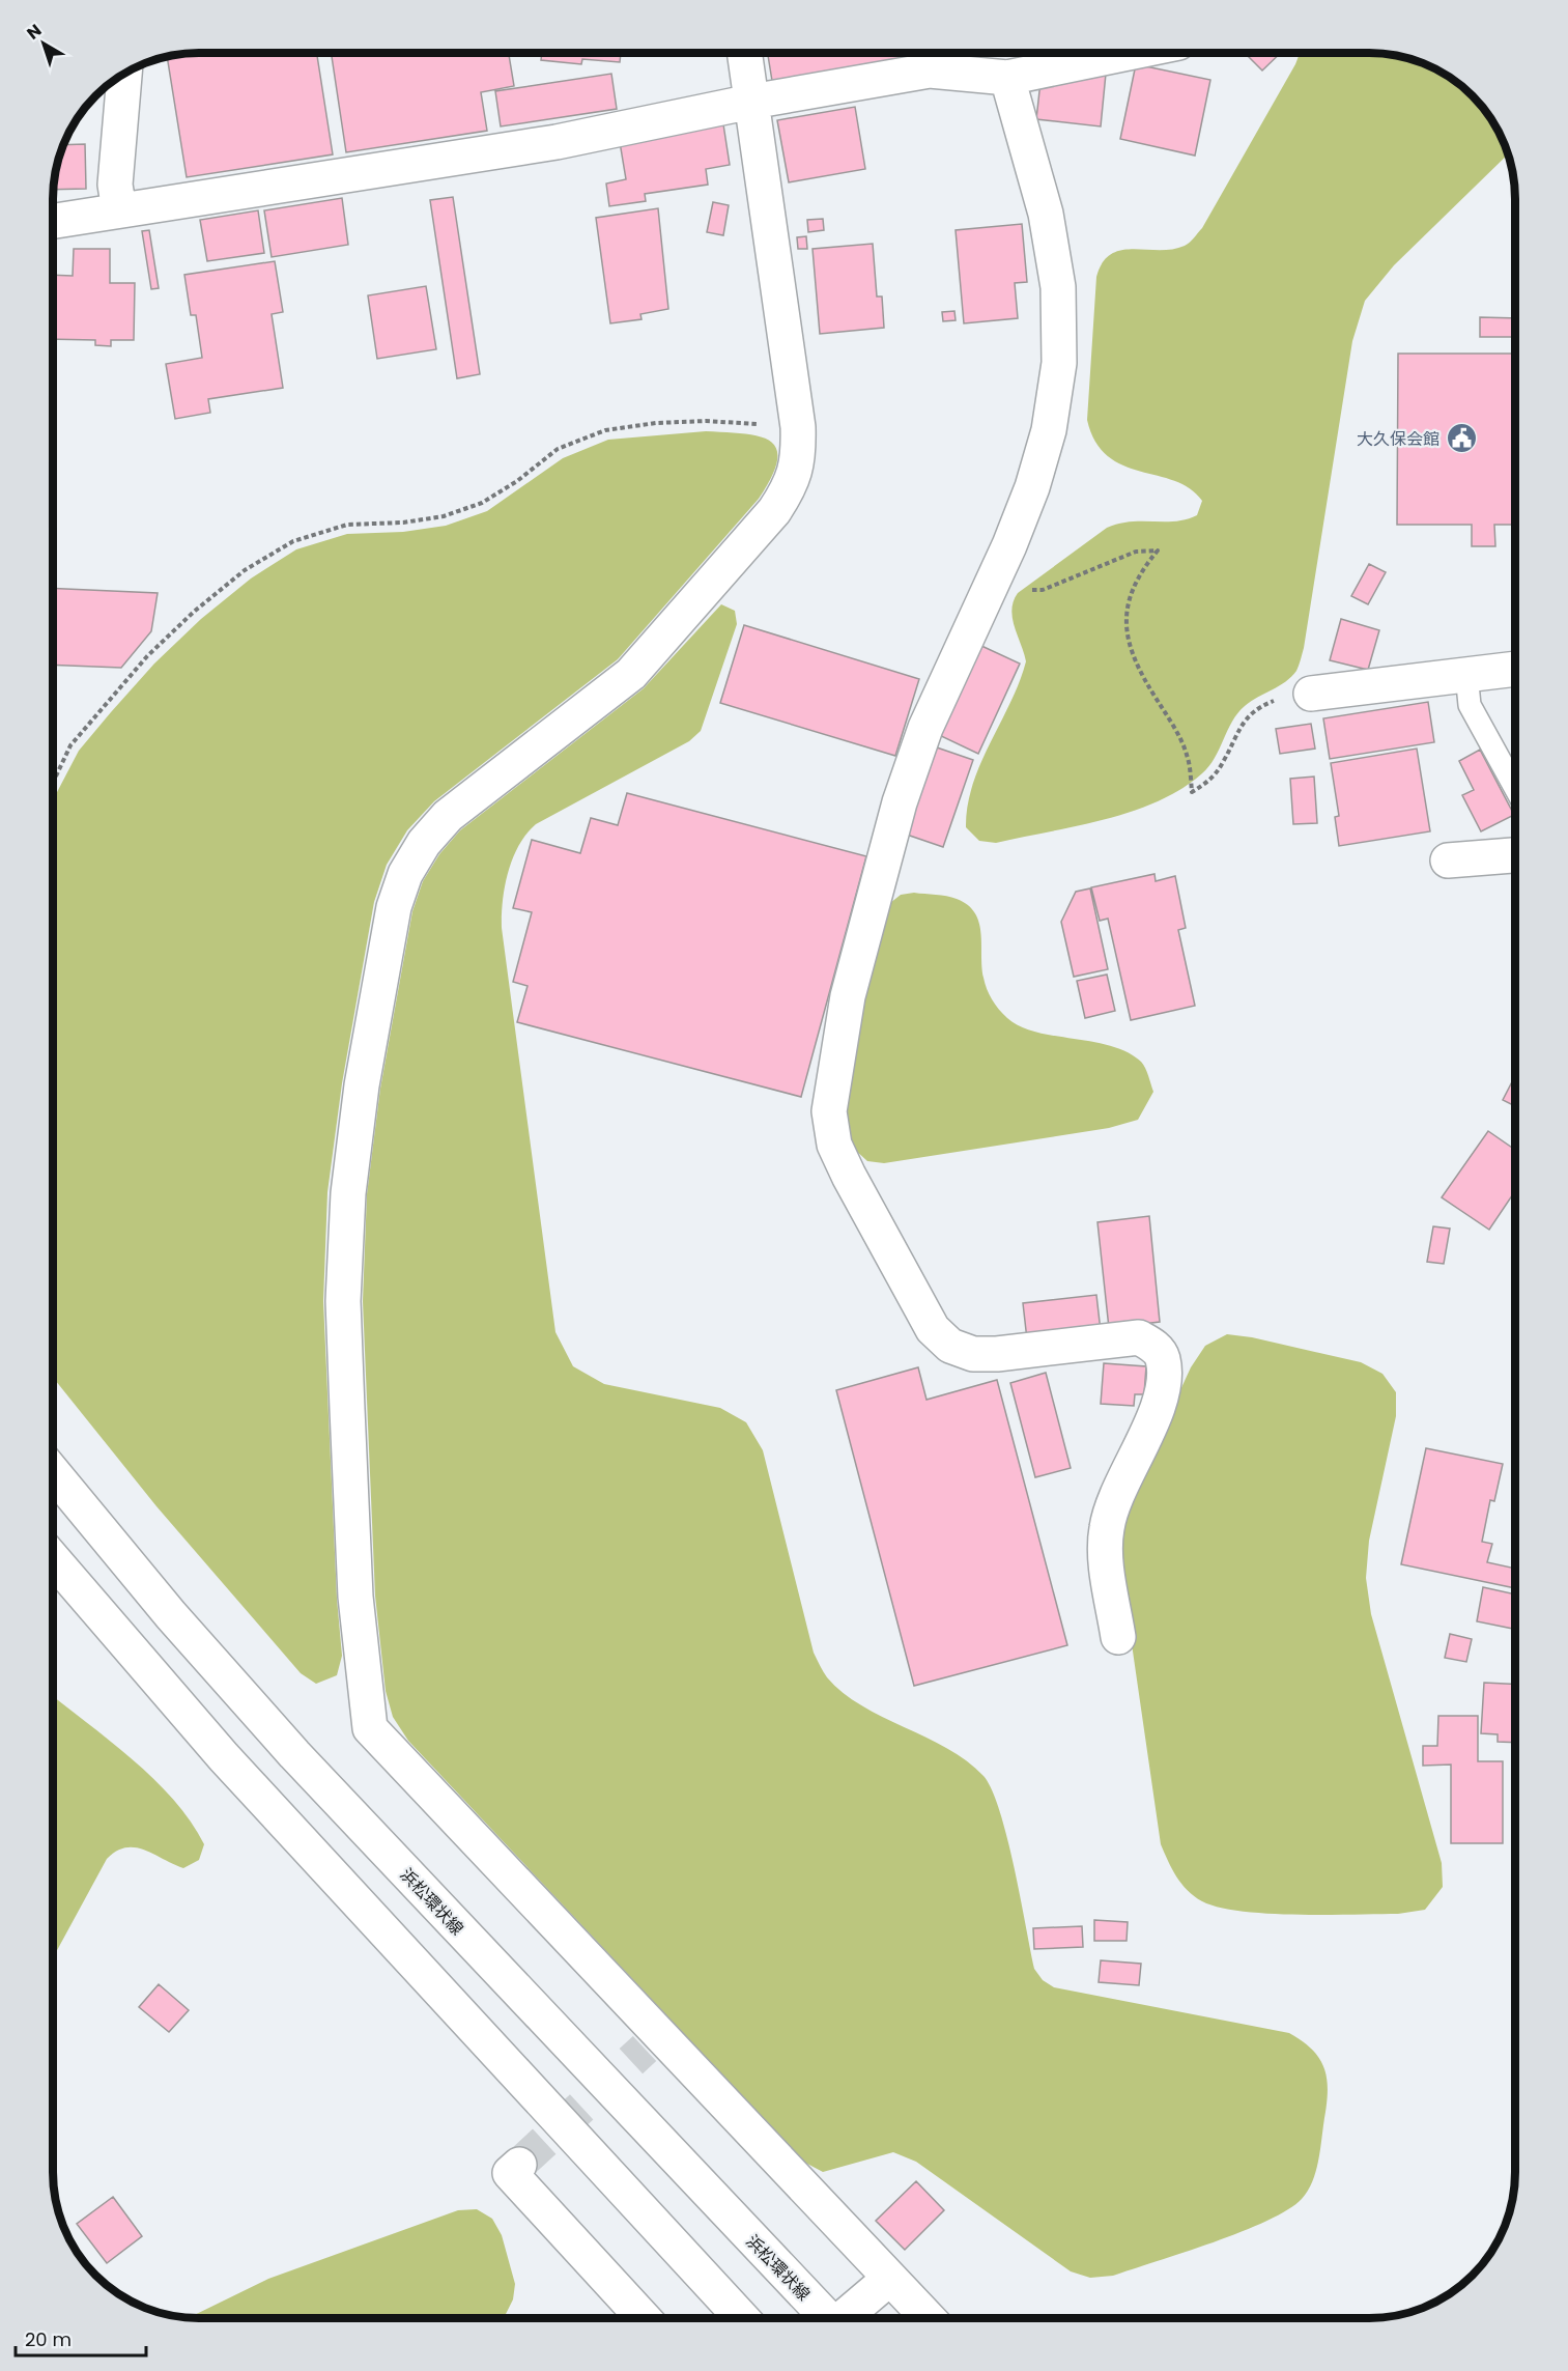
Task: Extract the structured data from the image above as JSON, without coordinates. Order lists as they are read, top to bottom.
{
  "streets": {
    "street": ["浜松環状線"]
  },
  "places": {
    "public building": ["大久保会館"]
  },
  "scale_bar": "20 m",
  "north": "top left"
}
